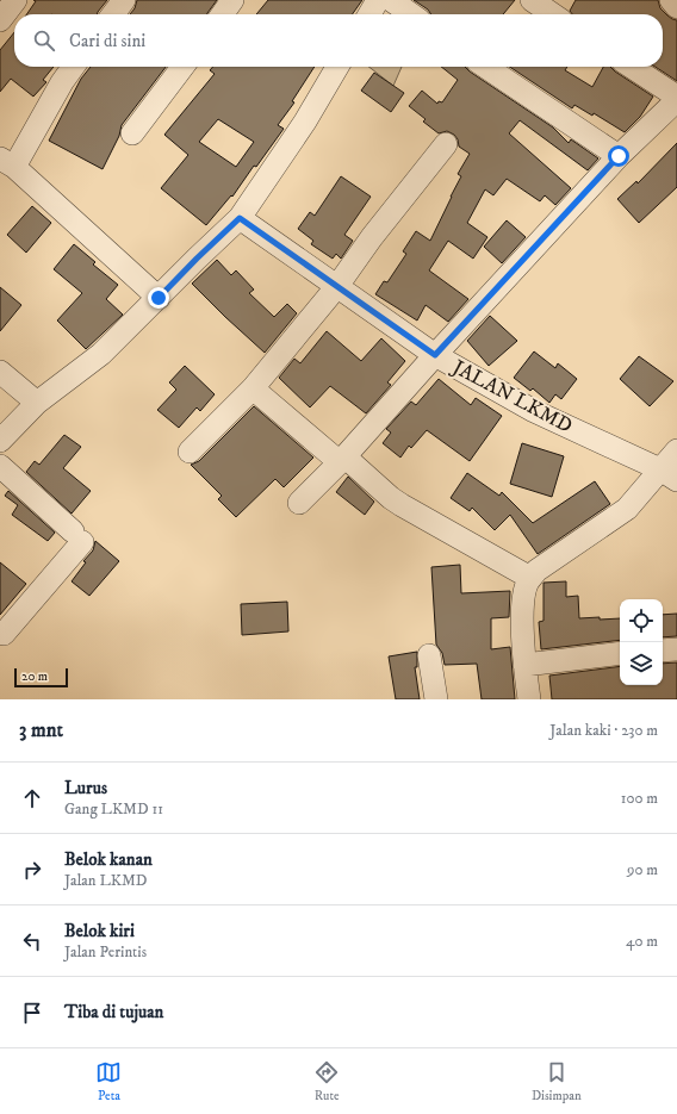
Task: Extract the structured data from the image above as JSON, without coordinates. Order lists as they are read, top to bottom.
{
  "streets": {
    "street": ["JALAN LKMD"]
  },
  "scale_bar": "20 m",
  "page": {
    "search": "Cari di sini",
    "scale": "20 m",
    "heading": ["3 mnt", "Jalan kaki · 230 m"],
    "list": [
      ["Lurus", "Gang LKMD 11", "100 m"],
      ["Belok kanan", "Jalan LKMD", "90 m"],
      ["Belok kiri", "Jalan Perintis", "40 m"],
      "Tiba di tujuan"
    ],
    "nav": ["Peta", "Rute", "Disimpan"]
  }
}
